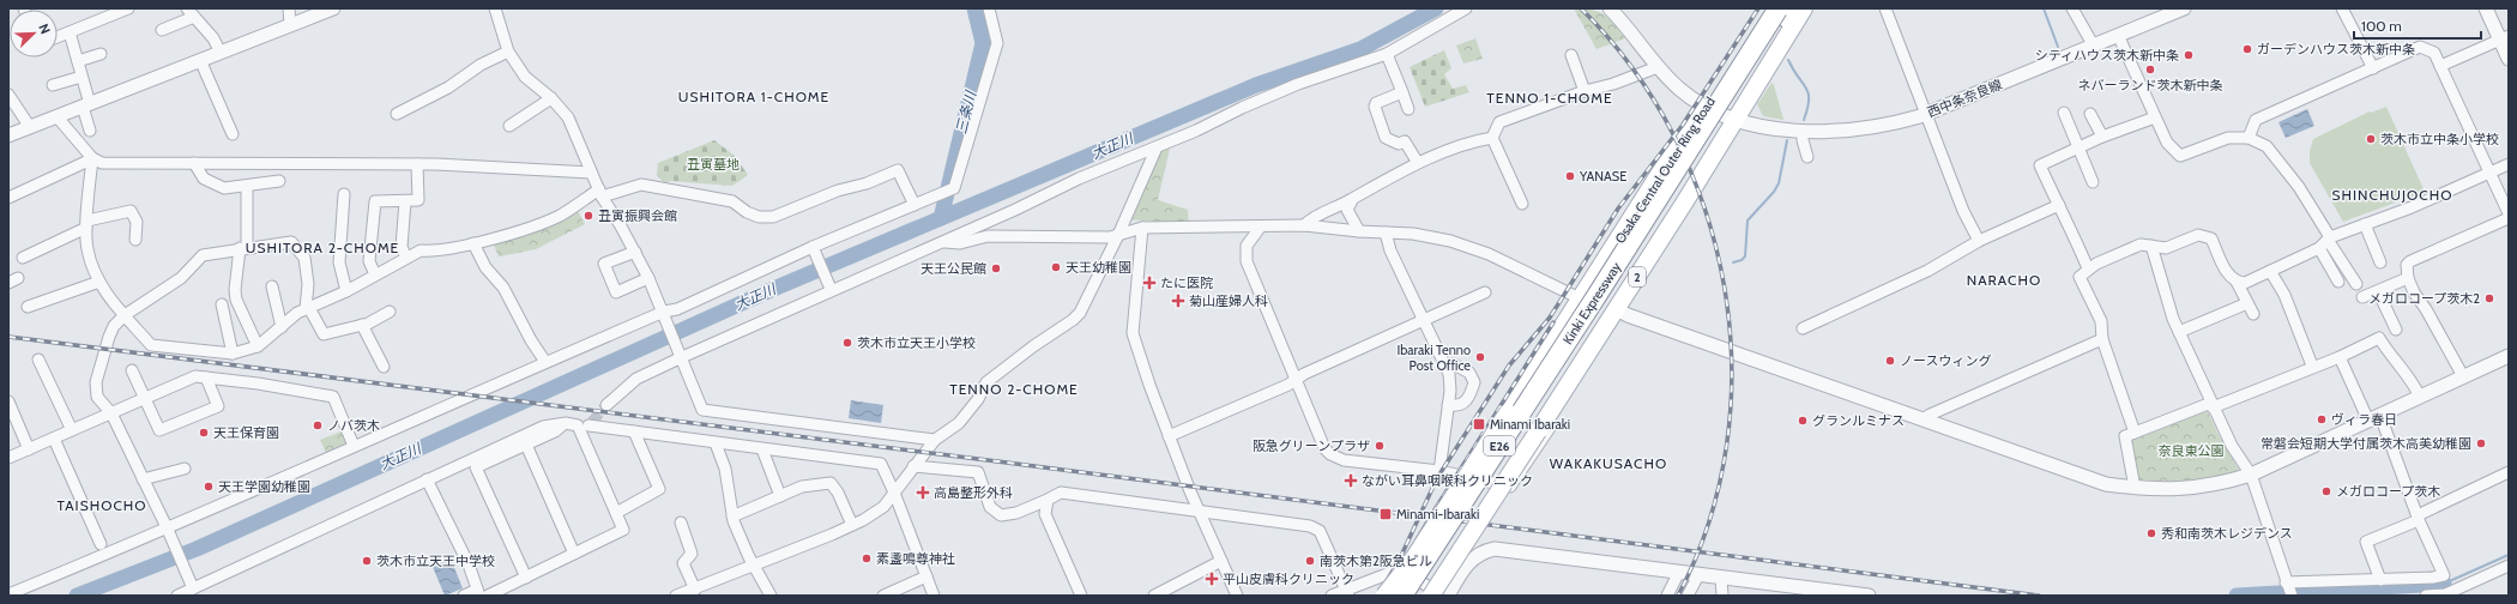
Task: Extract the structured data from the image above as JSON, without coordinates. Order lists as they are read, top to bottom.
{
  "streets": {
    "highway": ["Kinki Expressway", "E26"],
    "main road": ["Osaka Central Outer Ring Road", "2"],
    "street": ["西中条奈良線"]
  },
  "crossings": [
    ["西中条奈良線", "Osaka Central Outer Ring Road"]
  ],
  "districts": [
    "USHITORA 1-CHOME",
    "TENNO 1-CHOME",
    "SHINCHUJOCHO",
    "USHITORA 2-CHOME",
    "NARACHO",
    "TENNO 2-CHOME",
    "WAKAKUSACHO",
    "TAISHOCHO"
  ],
  "water": ["三条川", "大正川"],
  "parks": ["丑寅墓地", "奈良東公園"],
  "places": {
    "other": [
      "ガーデンハウス茨木新中条",
      "シティハウス茨木新中条",
      "ネバーランド茨木新中条",
      "茨木市立中条小学校",
      "YANASE",
      "丑寅振興会館",
      "天王幼稚園",
      "天王公民館",
      "メガロコープ茨木2",
      "茨木市立天王小学校",
      "Ibaraki Tenno Post Office",
      "ノースウィング",
      "ヴィラ春日",
      "グランルミナス",
      "ノバ茨木",
      "天王保育園",
      "常磐会短期大学付属茨木高美幼稚園",
      "阪急グリーンプラザ",
      "天王学園幼稚園",
      "メガロコープ茨木",
      "秀和南茨木レジデンス",
      "素盞鳴尊神社",
      "茨木市立天王中学校",
      "南茨木第2阪急ビル"
    ],
    "health": [
      "たに医院",
      "菊山産婦人科",
      "ながい耳鼻咽喉科クリニック",
      "高島整形外科",
      "平山皮膚科クリニック"
    ],
    "transit": ["Minami Ibaraki", "Minami-Ibaraki"]
  },
  "scale_bar": "100 m",
  "north": "top right"
}
